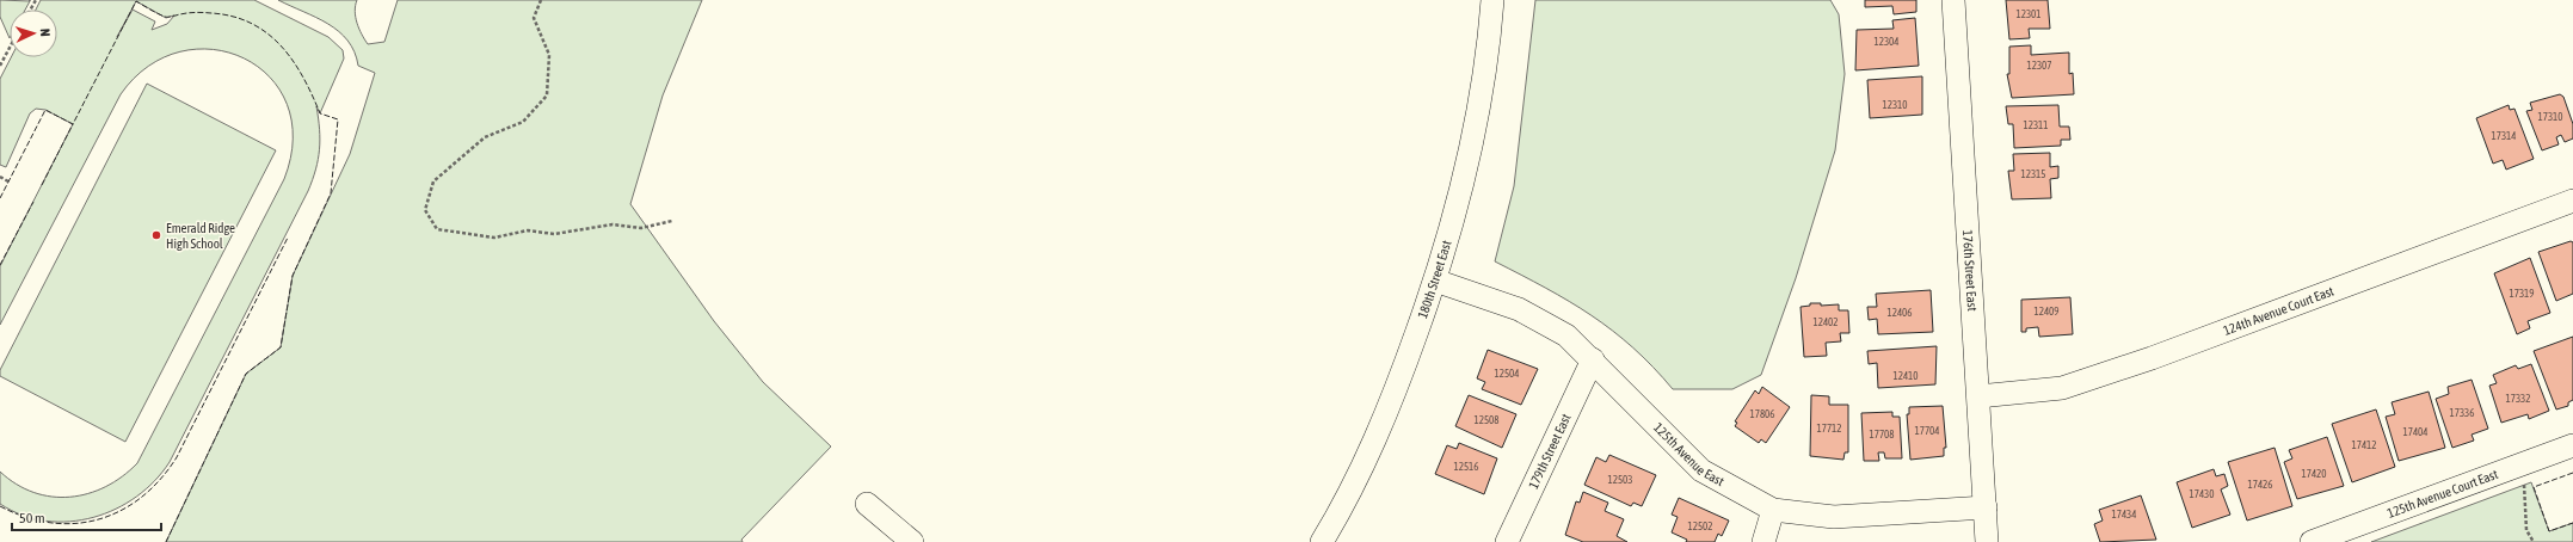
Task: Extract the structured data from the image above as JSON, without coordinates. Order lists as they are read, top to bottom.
{
  "streets": {
    "street": [
      "176th Street East",
      "180th Street East",
      "124th Avenue Court East",
      "179th Street East",
      "125th Avenue East",
      "125th Avenue Court East"
    ]
  },
  "crossings": [
    ["176th Street East", "124th Avenue Court East"],
    ["176th Street East", "125th Avenue East"],
    ["180th Street East", "125th Avenue East"],
    ["179th Street East", "125th Avenue East"]
  ],
  "places": ["Emerald Ridge High School"],
  "house_numbers": [
    "12301",
    "12304",
    "12307",
    "12310",
    "17310",
    "12311",
    "17314",
    "12315",
    "17319",
    "12409",
    "12406",
    "12402",
    "12504",
    "12410",
    "17332",
    "17336",
    "17806",
    "12508",
    "17712",
    "17704",
    "17404",
    "17708",
    "17412",
    "12516",
    "17420",
    "12503",
    "17426",
    "17430",
    "17434",
    "12502"
  ],
  "scale_bar": "50 m",
  "north": "right"
}
